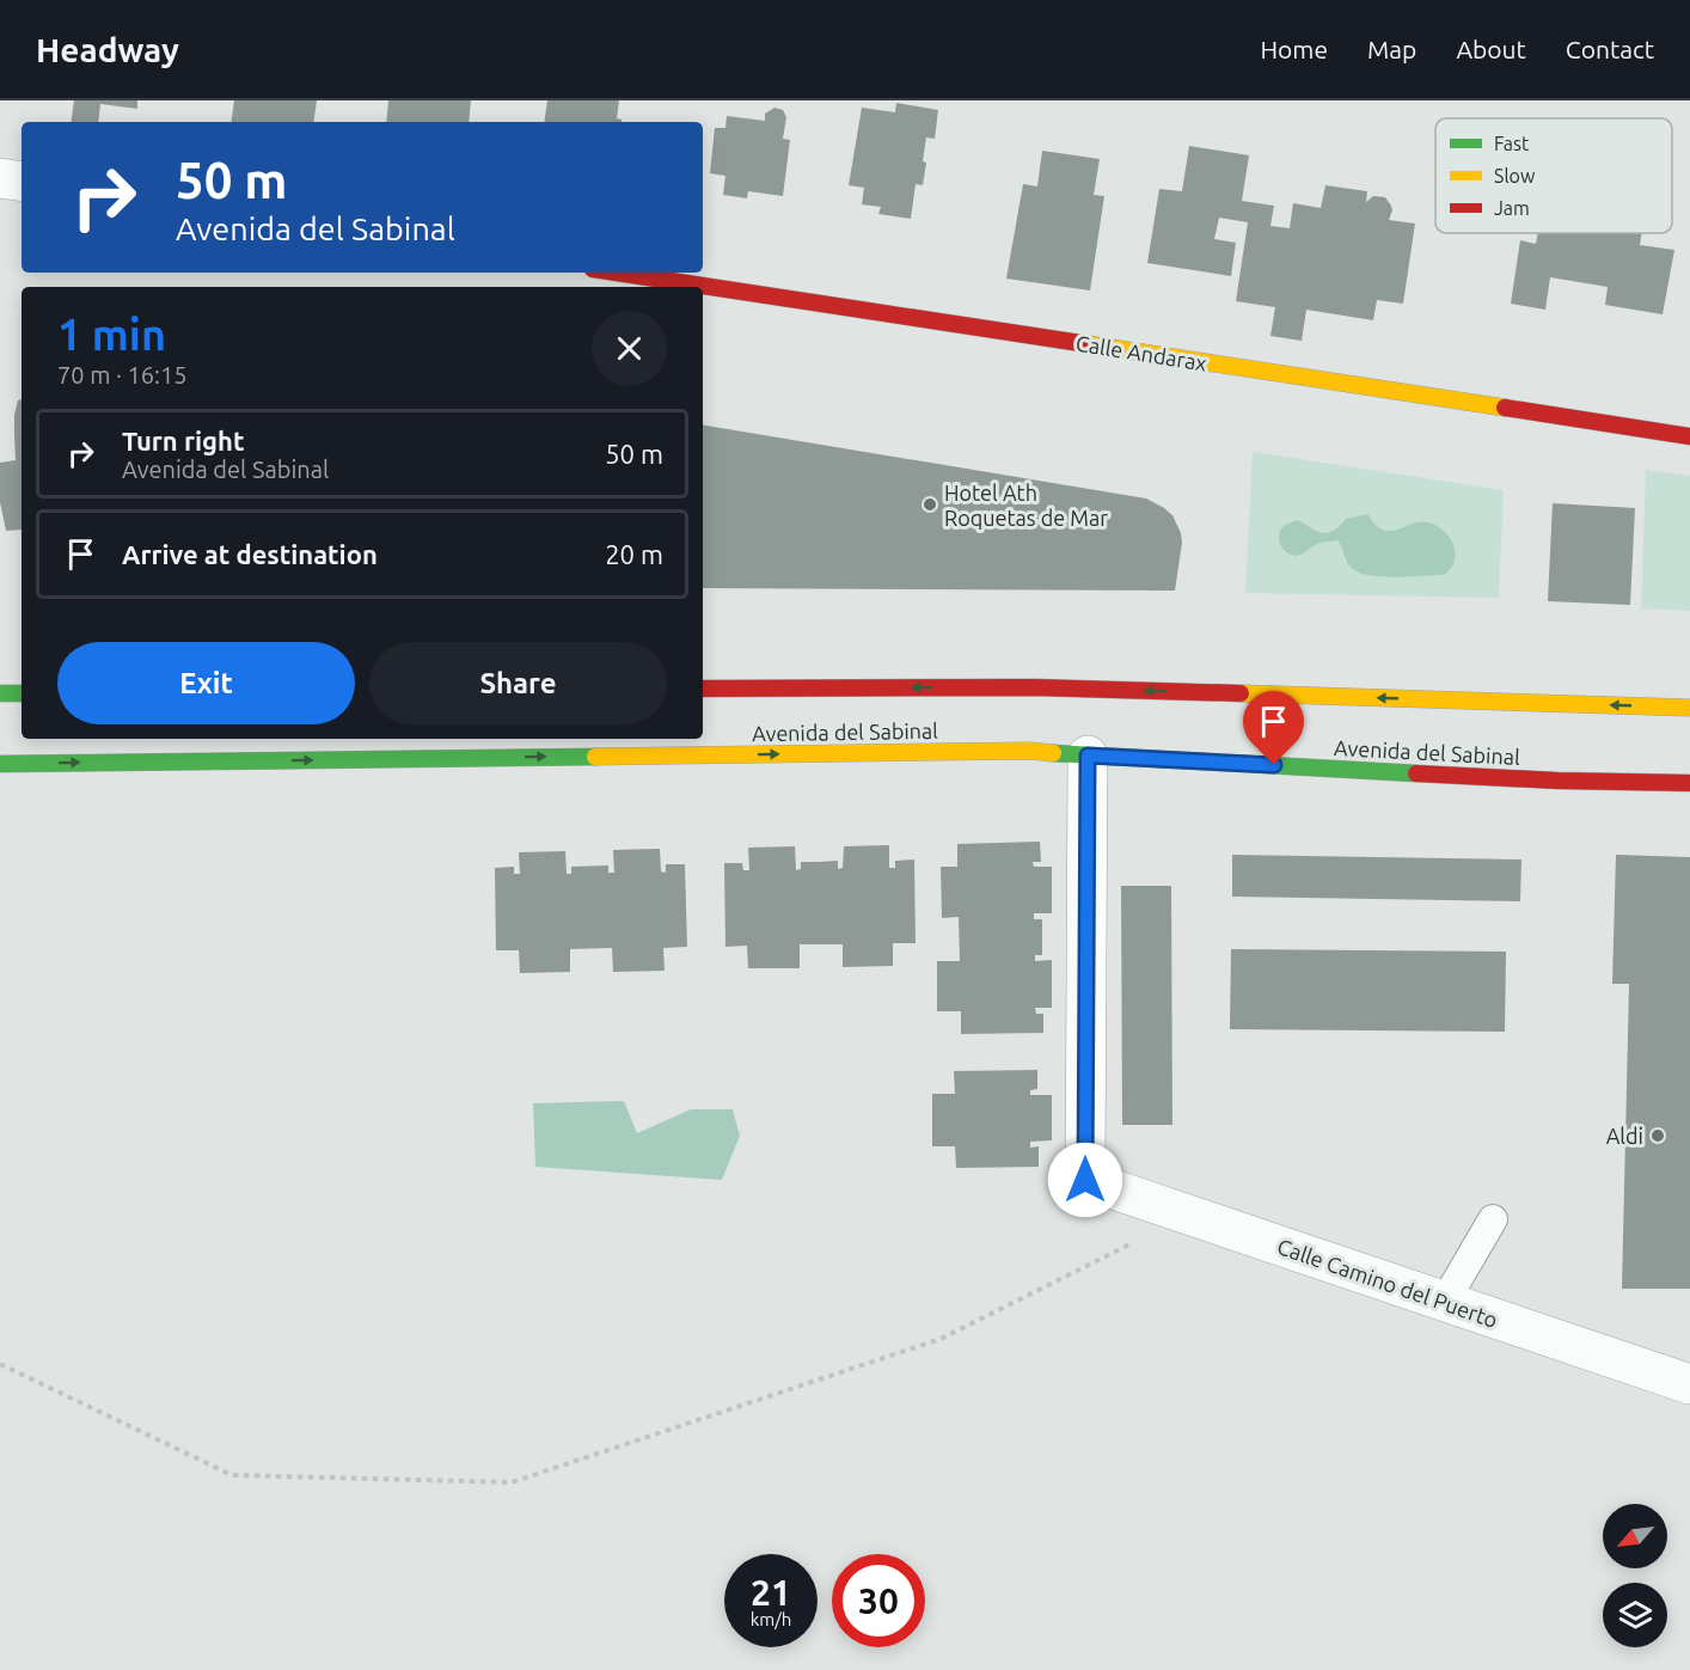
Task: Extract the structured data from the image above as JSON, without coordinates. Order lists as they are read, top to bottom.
{
  "streets": {
    "street": ["Calle Andarax", "Avenida del Sabinal", "Calle Camino del Puerto"]
  },
  "crossings": [
    ["Avenida del Sabinal", "Calle Camino del Puerto"]
  ],
  "places": ["Hotel Ath Roquetas de Mar", "Aldi"],
  "legend": ["Fast", "Slow", "Jam"],
  "north": "bottom left",
  "page": {
    "header": "Headway",
    "nav": [
      "Home",
      "Map",
      "About",
      "Contact"
    ],
    "turn": ["50 m", "Avenida del Sabinal"],
    "heading": ["1 min", "70 m · 16:15"],
    "list": [
      {
        "name": "Turn right",
        "note": "Avenida del Sabinal",
        "value": "50 m"
      },
      {
        "name": "Arrive at destination",
        "value": "20 m"
      }
    ],
    "buttons": ["Exit", "Share"],
    "speed": "21 km/h",
    "limit": "30"
  }
}
